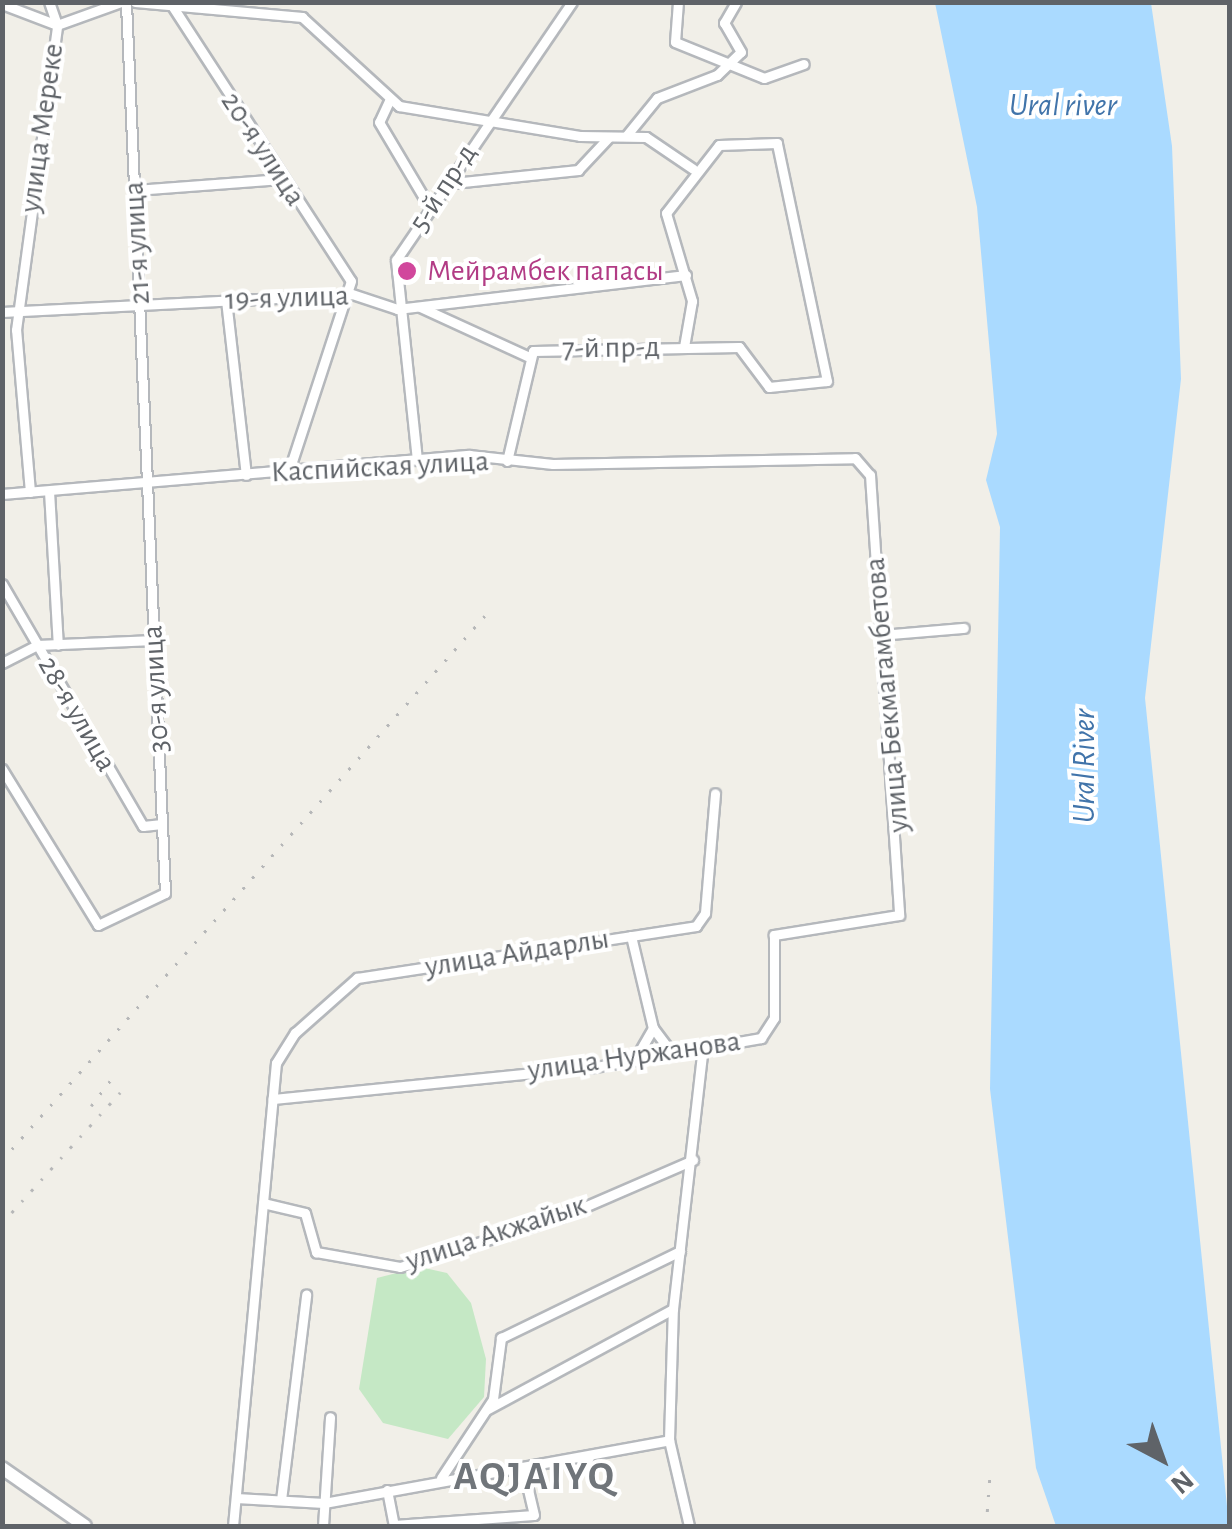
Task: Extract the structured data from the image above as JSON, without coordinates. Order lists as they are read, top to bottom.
{
  "streets": {
    "street": [
      "улица Мереке",
      "20-я улица",
      "5-й пр-д",
      "21-я улица",
      "19-я улица",
      "7-й пр-д",
      "Каспийская улица",
      "30-я улица",
      "улица Бекмагамбетова",
      "28-я улица",
      "улица Айдарлы",
      "улица Нуржанова",
      "улица Акжайык"
    ]
  },
  "crossings": [
    ["улица Мереке", "19-я улица"],
    ["улица Мереке", "Каспийская улица"],
    ["20-я улица", "19-я улица"],
    ["5-й пр-д", "19-я улица"],
    ["5-й пр-д", "Каспийская улица"],
    ["21-я улица", "19-я улица"],
    ["21-я улица", "Каспийская улица"],
    ["21-я улица", "30-я улица"],
    ["7-й пр-д", "Каспийская улица"],
    ["Каспийская улица", "30-я улица"],
    ["Каспийская улица", "улица Бекмагамбетова"],
    ["30-я улица", "28-я улица"],
    ["улица Бекмагамбетова", "улица Нуржанова"],
    ["улица Айдарлы", "улица Нуржанова"],
    ["улица Айдарлы", "улица Акжайык"]
  ],
  "districts": ["AQJAIYQ"],
  "water": ["Ural river", "Ural River"],
  "places": ["Мейрамбек папасы"],
  "north": "bottom right"
}
